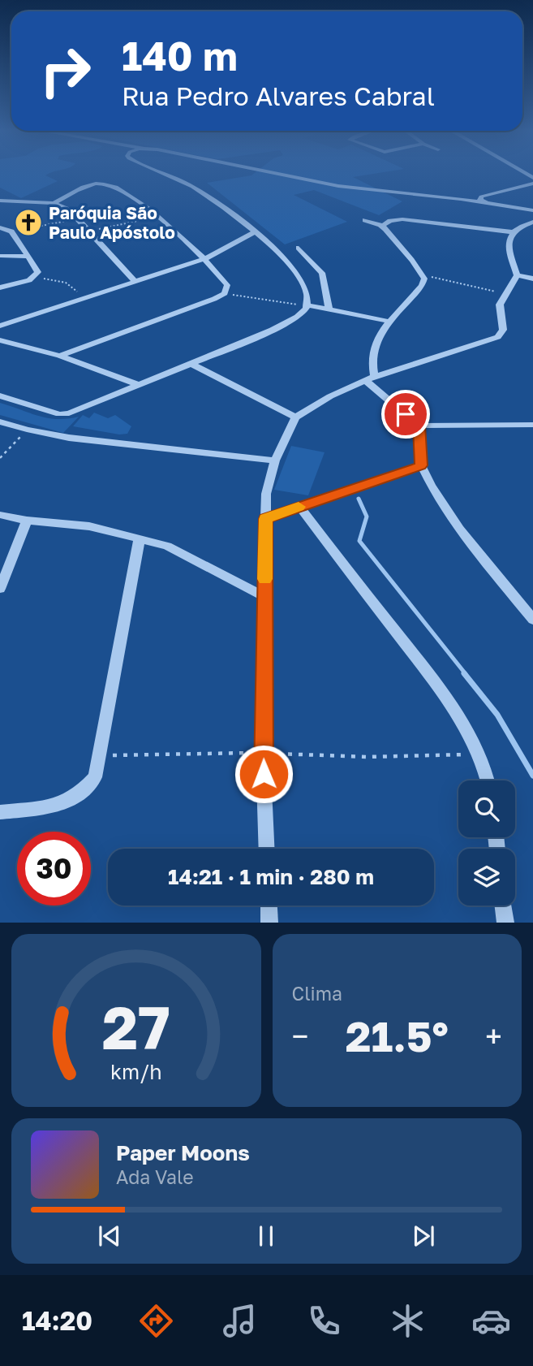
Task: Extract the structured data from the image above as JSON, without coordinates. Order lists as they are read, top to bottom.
{
  "places": {
    "church": ["Paróquia São Paulo Apóstolo"]
  },
  "page": {
    "turn": ["140 m", "Rua Pedro Alvares Cabral"],
    "limit": "30",
    "trip": "14:21 · 1 min · 280 m",
    "tile": "Clima",
    "heat": ["−", "21.5°", "+"],
    "song": ["Paper Moons", "Ada Vale"],
    "tabs": "14:20",
    "gauge": ["27", "km/h"]
  }
}
